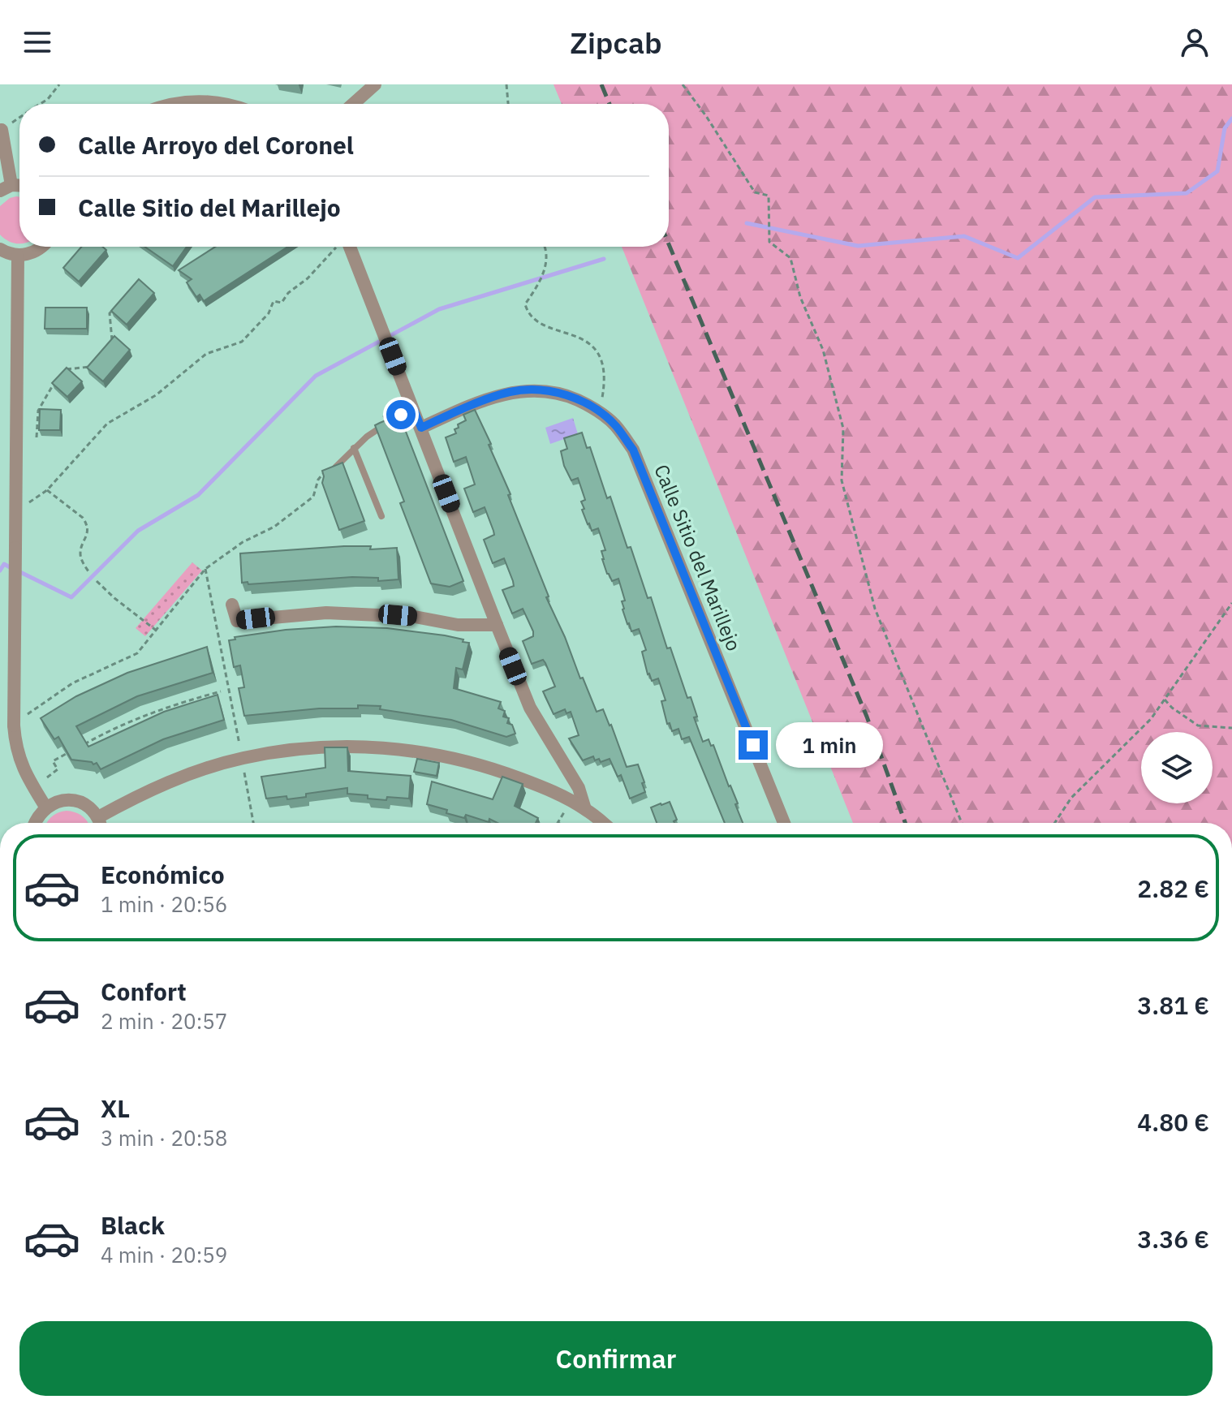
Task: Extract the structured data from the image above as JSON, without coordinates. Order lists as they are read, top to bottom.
{
  "streets": {
    "street": ["Calle Sitio del Marillejo"]
  },
  "page": {
    "header": "Zipcab",
    "banner": ["Calle Arroyo del Coronel", "Calle Sitio del Marillejo"],
    "bubble": "1 min",
    "list": [
      {
        "name": "Económico",
        "note": "1 min · 20:56",
        "value": "2.82 €"
      },
      {
        "name": "Confort",
        "note": "2 min · 20:57",
        "value": "3.81 €"
      },
      {
        "name": "XL",
        "note": "3 min · 20:58",
        "value": "4.80 €"
      },
      {
        "name": "Black",
        "note": "4 min · 20:59",
        "value": "3.36 €"
      }
    ],
    "buttons": "Confirmar"
  }
}
